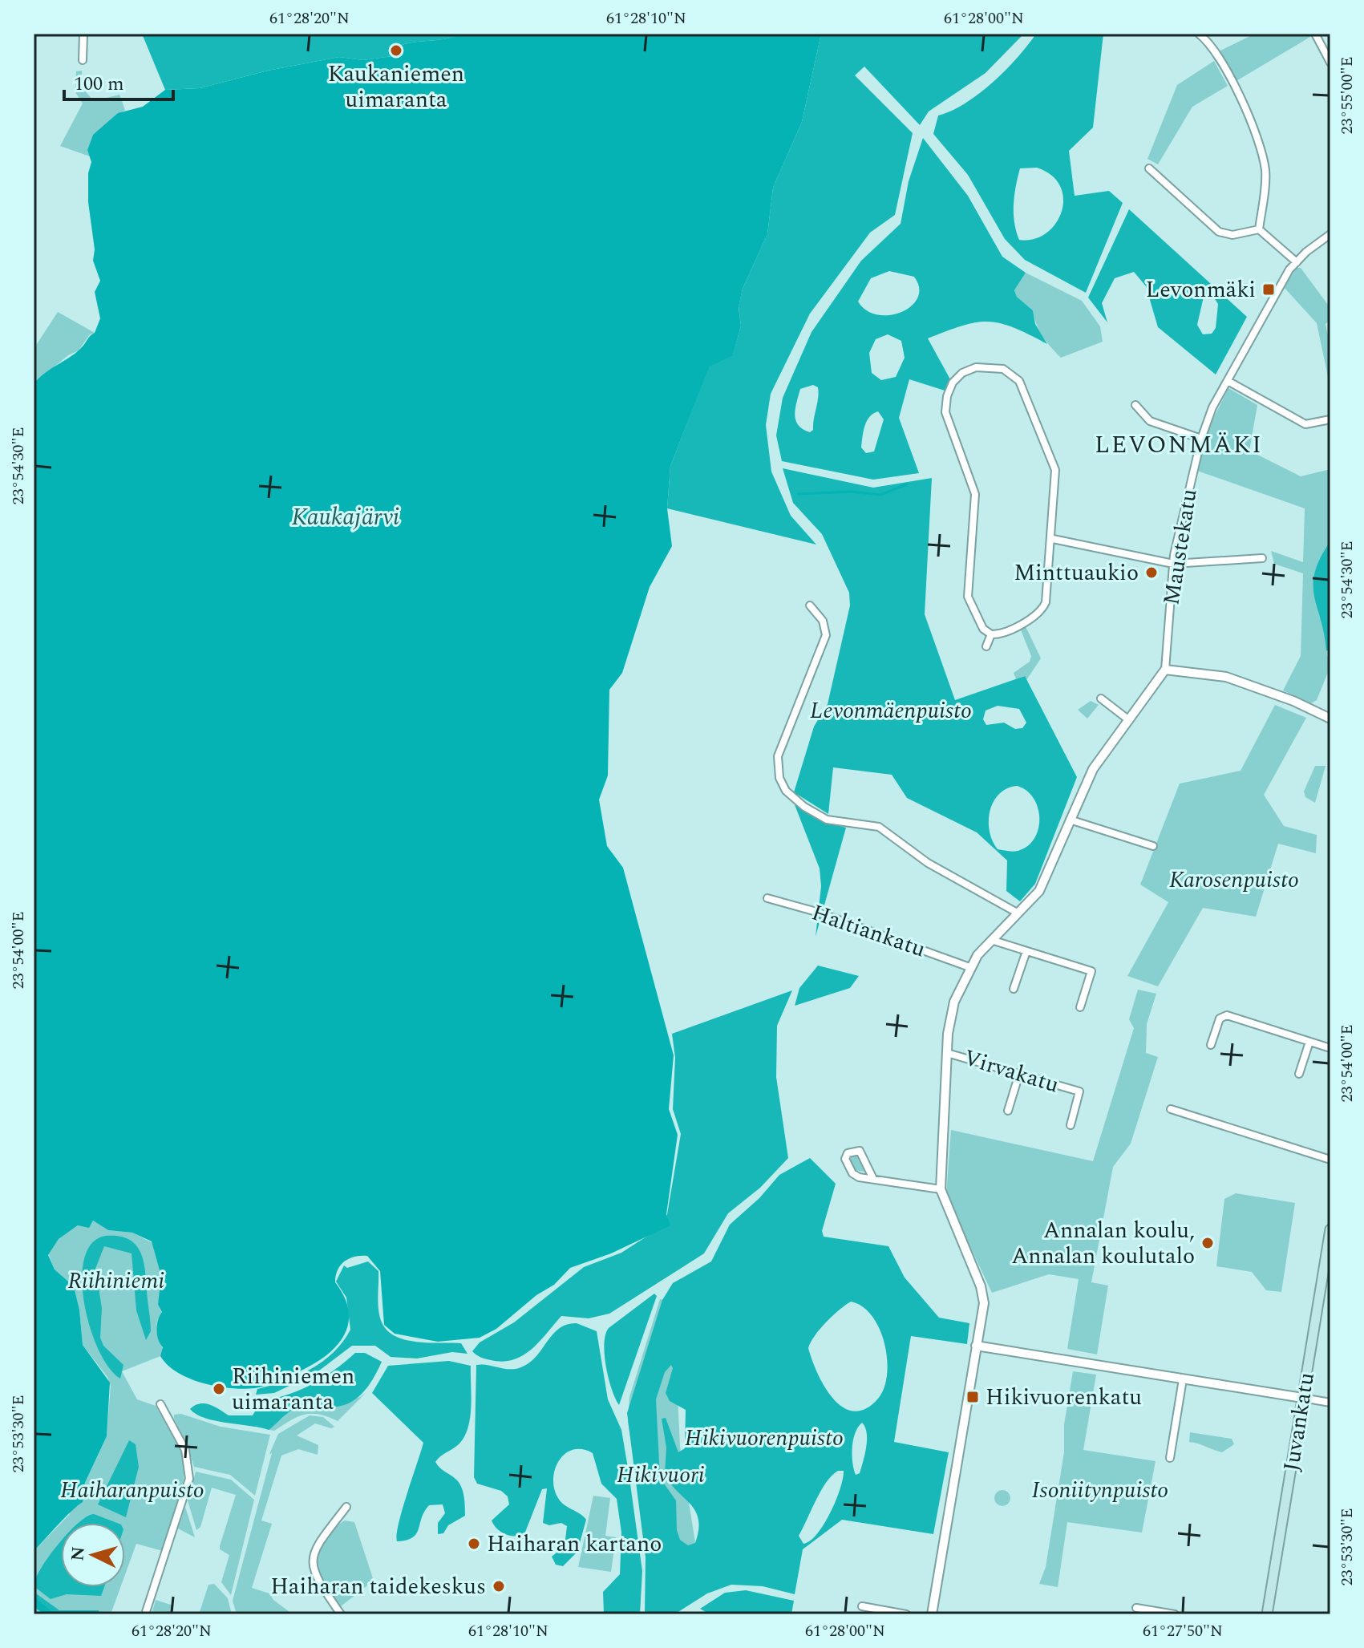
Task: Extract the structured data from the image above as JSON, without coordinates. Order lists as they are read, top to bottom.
{
  "streets": {
    "main road": ["Juvankatu"],
    "street": ["Maustekatu", "Haltiankatu", "Virvakatu"]
  },
  "districts": ["LEVONMÄKI"],
  "water": ["Kaukajärvi"],
  "parks": [
    "Levonmäenpuisto",
    "Karosenpuisto",
    "Riihiniemi",
    "Hikivuorenpuisto",
    "Hikivuori",
    "Haiharanpuisto",
    "Isoniitynpuisto"
  ],
  "places": {
    "other": [
      "Kaukaniemen uimaranta",
      "Minttuaukio",
      "Annalan koulu, Annalan koulutalo",
      "Riihiniemen uimaranta",
      "Haiharan kartano",
      "Haiharan taidekeskus"
    ],
    "transit": ["Levonmäki", "Hikivuorenkatu"]
  },
  "scale_bar": "100 m",
  "north": "left",
  "coordinates": [
    "61°28'20\"N",
    "61°28'10\"N",
    "61°28'00\"N",
    "23°55'00\"E",
    "23°54'30\"E",
    "23°54'00\"E",
    "23°53'30\"E",
    "61°27'50\"N"
  ]
}
